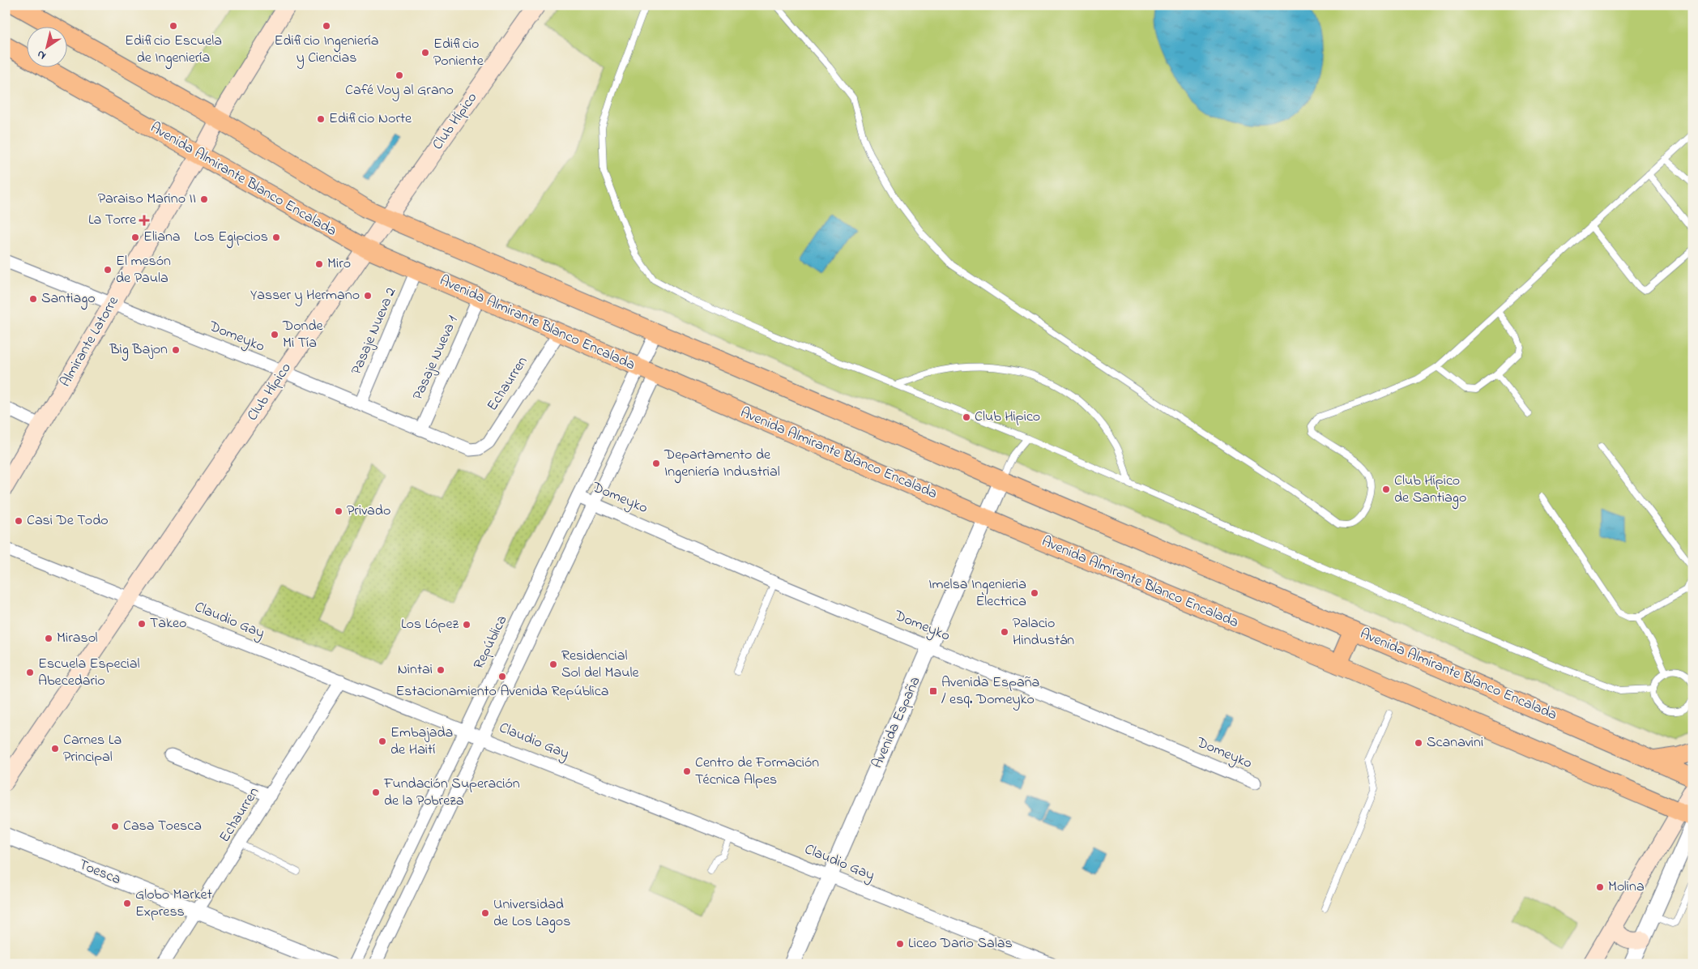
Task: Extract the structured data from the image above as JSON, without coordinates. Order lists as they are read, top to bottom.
{
  "streets": {
    "main road": ["Club Hípico", "Avenida Almirante Blanco Encalada", "Almirante Latorre"],
    "street": [
      "Pasaje Nueva 2",
      "Domeyko",
      "Pasaje Nueva 1",
      "Echaurren",
      "Claudio Gay",
      "República",
      "Avenida España",
      "Toesca"
    ]
  },
  "crossings": [
    ["Club Hípico", "Avenida Almirante Blanco Encalada"],
    ["Club Hípico", "Domeyko"],
    ["Club Hípico", "Claudio Gay"],
    ["Avenida Almirante Blanco Encalada", "Pasaje Nueva 2"],
    ["Avenida Almirante Blanco Encalada", "Almirante Latorre"],
    ["Avenida Almirante Blanco Encalada", "Pasaje Nueva 1"],
    ["Avenida Almirante Blanco Encalada", "Echaurren"],
    ["Avenida Almirante Blanco Encalada", "República"],
    ["Avenida Almirante Blanco Encalada", "Avenida España"],
    ["Pasaje Nueva 2", "Domeyko"],
    ["Domeyko", "Almirante Latorre"],
    ["Domeyko", "Pasaje Nueva 1"],
    ["Domeyko", "Echaurren"],
    ["Domeyko", "República"],
    ["Domeyko", "Avenida España"],
    ["Echaurren", "Claudio Gay"],
    ["Echaurren", "Toesca"],
    ["Claudio Gay", "República"],
    ["Claudio Gay", "Avenida España"]
  ],
  "places": {
    "other": [
      "Edificio Escuela de Ingeniería",
      "Edificio Ingeniería y Ciencias",
      "Edificio Poniente",
      "Café Voy al Grano",
      "Edificio Norte",
      "Paraiso Marino II",
      "Eliana",
      "Los Egipcios",
      "Miro",
      "El mesón de Paula",
      "Yasser y Hermano",
      "Santiago",
      "Donde Mi Tía",
      "Big Bajon",
      "Club Hipico",
      "Departamento de Ingeniería Industrial",
      "Club Hípico de Santiago",
      "Privado",
      "Casi De Todo",
      "Imelsa Ingenieria Electrica",
      "Takeo",
      "Los López",
      "Palacio Hindustán",
      "Mirasol",
      "Residencial Sol del Maule",
      "Nintai",
      "Escuela Especial Abecedario",
      "Estacionamiento Avenida República",
      "Embajada de Haití",
      "Scanavini",
      "Carnes La Principal",
      "Centro de Formación Técnica Alpes",
      "Fundación Superación de la Pobreza",
      "Casa Toesca",
      "Molina",
      "Globo Market Express",
      "Universidad de Los Lagos",
      "Liceo Dario Salas"
    ],
    "health": ["La Torre"],
    "transit": ["Avenida España / esq. Domeyko"]
  },
  "north": "bottom left"
}
